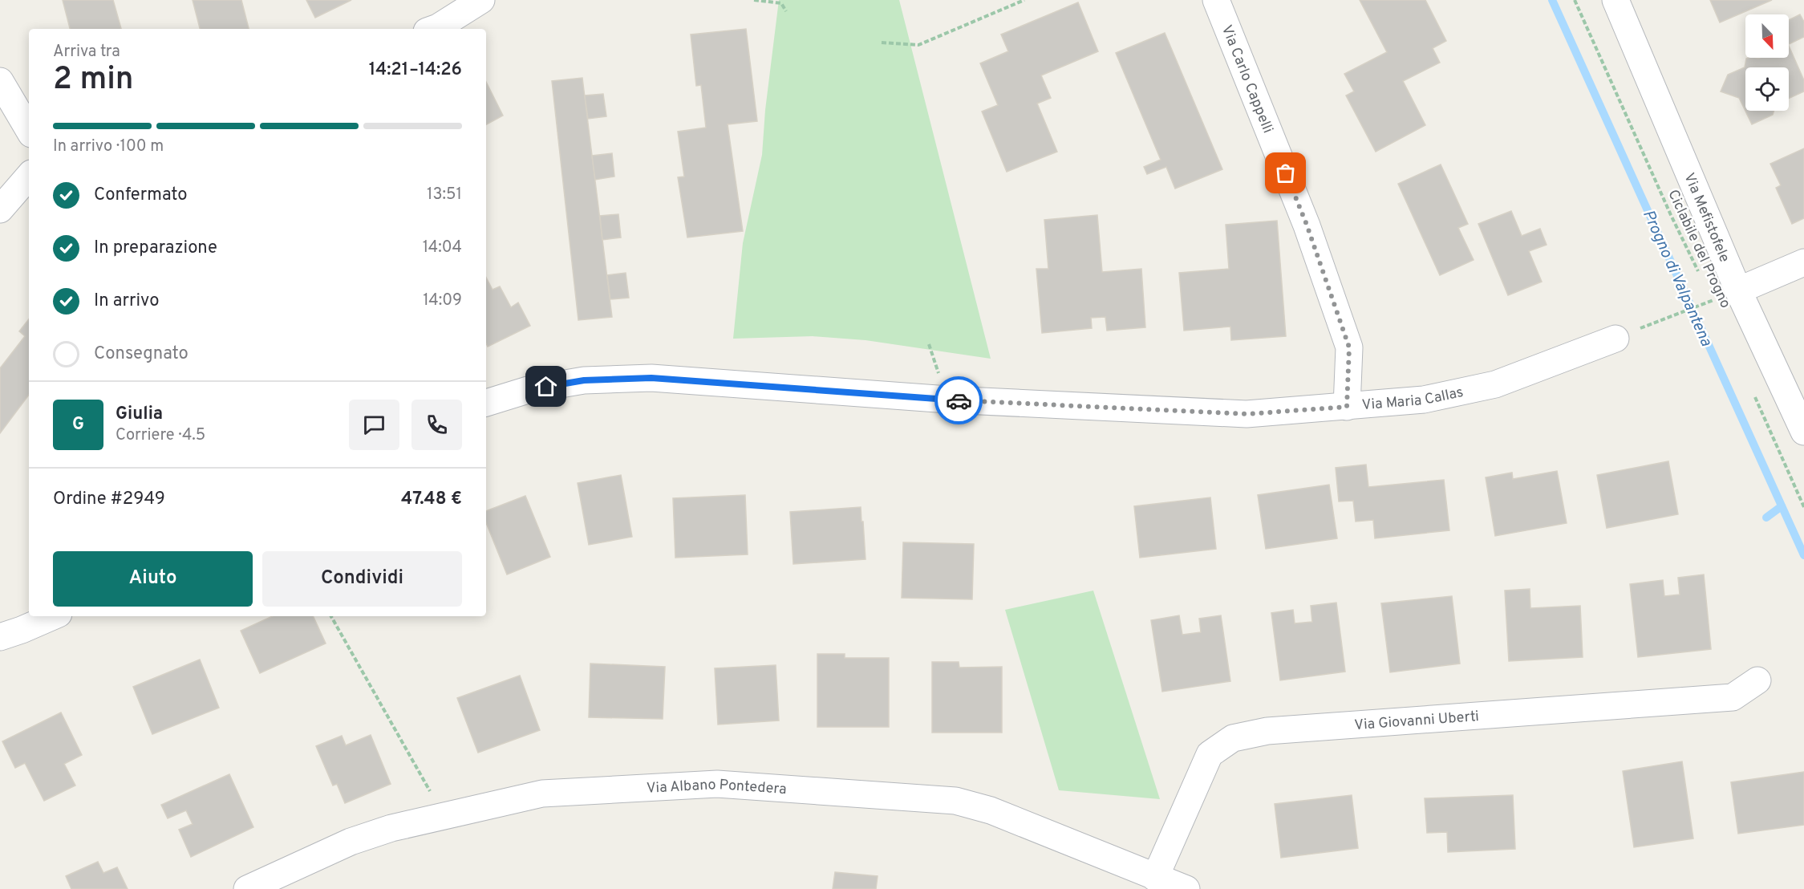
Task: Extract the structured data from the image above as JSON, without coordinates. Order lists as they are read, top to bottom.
{
  "streets": {
    "street": [
      "Via Carlo Cappelli",
      "Via Mefistofele",
      "Via Maria Callas",
      "Via Giovanni Uberti",
      "Via Albano Pontedera"
    ],
    "path": ["Ciclabile del Progno"]
  },
  "crossings": [
    ["Via Carlo Cappelli", "Via Maria Callas"],
    ["Via Giovanni Uberti", "Via Albano Pontedera"]
  ],
  "water": ["Progno di Valpantena"],
  "north": "bottom right",
  "page": {
    "heading": ["2 min", "Arriva tra", "14:21–14:26"],
    "panel": [
      "Giulia",
      "Corriere · 4.5",
      "Ordine #2949",
      "47.48 €"
    ],
    "bar": "In arrivo · 100 m",
    "list": [
      ["Confermato", "13:51"],
      ["In preparazione", "14:04"],
      ["In arrivo", "14:09"],
      "Consegnato"
    ],
    "round": "G",
    "buttons": ["Aiuto", "Condividi"]
  }
}
